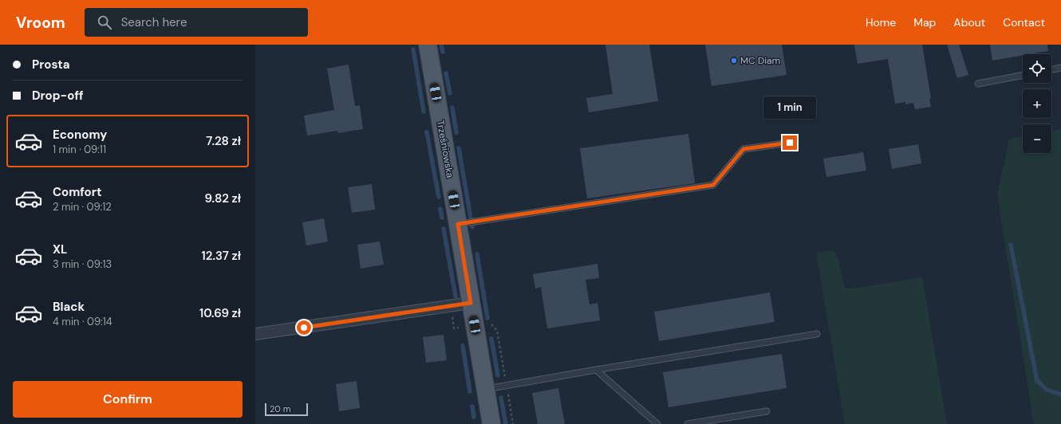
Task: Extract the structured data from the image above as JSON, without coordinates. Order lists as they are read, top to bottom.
{
  "streets": {
    "main road": ["Trześniowska"]
  },
  "places": ["MC Diam"],
  "scale_bar": "20 m",
  "page": {
    "header": "Vroom",
    "search": "Search here",
    "nav": [
      "Home",
      "Map",
      "About",
      "Contact"
    ],
    "banner": ["Prosta", "Drop-off"],
    "map_buttons": ["+", "−"],
    "bubble": "1 min",
    "list": [
      {
        "name": "Economy",
        "note": "1 min · 09:11",
        "value": "7.28 zł"
      },
      {
        "name": "Comfort",
        "note": "2 min · 09:12",
        "value": "9.82 zł"
      },
      {
        "name": "XL",
        "note": "3 min · 09:13",
        "value": "12.37 zł"
      },
      {
        "name": "Black",
        "note": "4 min · 09:14",
        "value": "10.69 zł"
      }
    ],
    "buttons": "Confirm",
    "scale": "20 m"
  }
}
